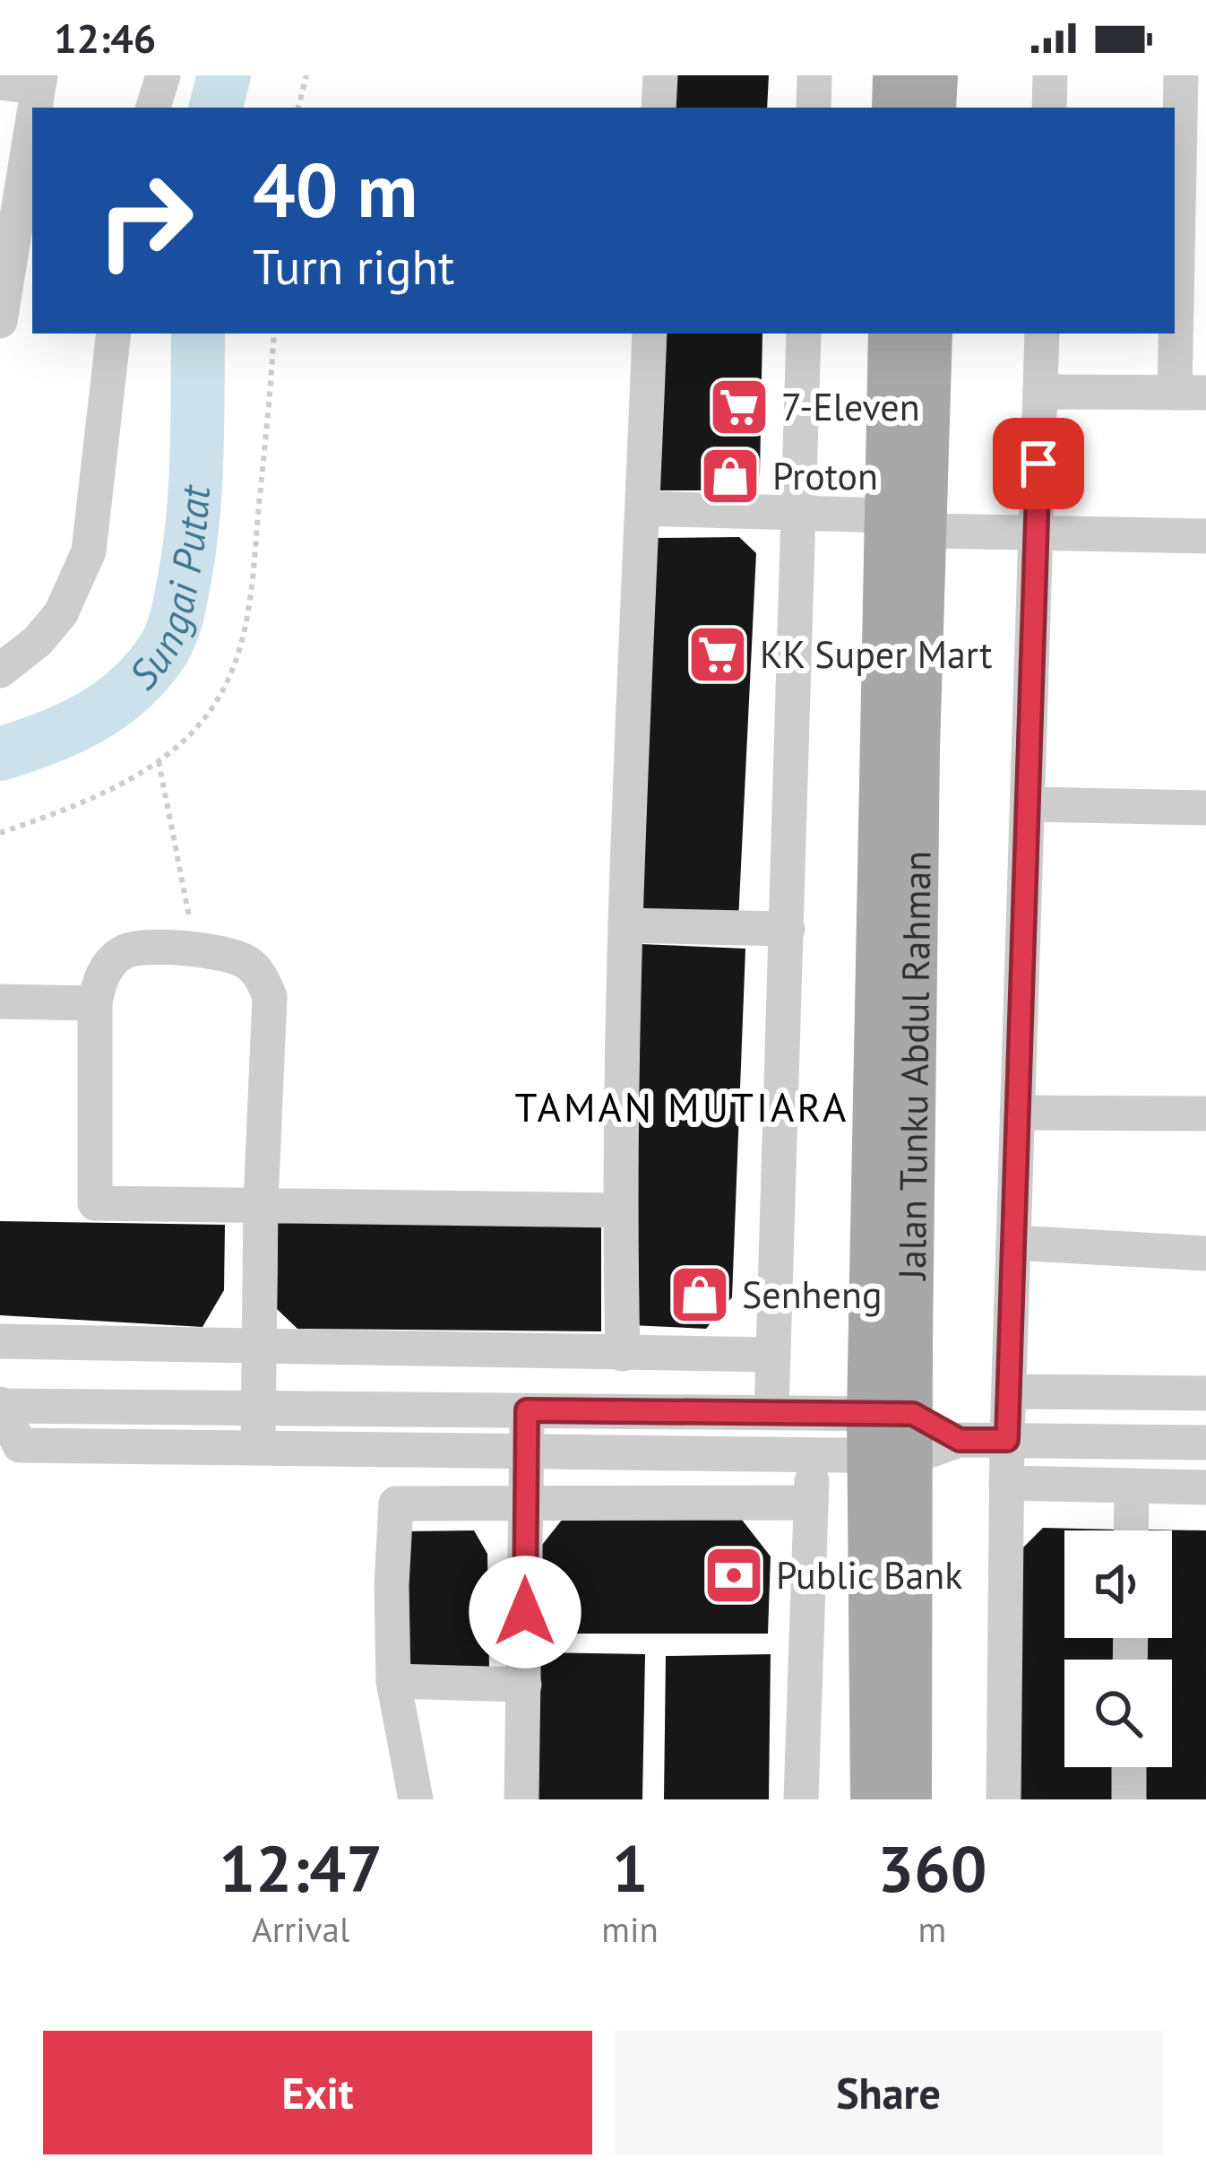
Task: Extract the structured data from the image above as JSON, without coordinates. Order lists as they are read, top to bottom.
{
  "streets": {
    "main road": ["Jalan Tunku Abdul Rahman"]
  },
  "districts": ["TAMAN MUTIARA"],
  "water": ["Sungai Putat"],
  "places": {
    "supermarket": ["7-Eleven", "KK Super Mart"],
    "shop": ["Proton", "Senheng"],
    "bank": ["Public Bank"]
  },
  "page": {
    "status": "12:46",
    "turn": ["40 m", "Turn right"],
    "eta": [
      "12:47",
      "Arrival",
      "1",
      "min",
      "360",
      "m"
    ],
    "buttons": ["Exit", "Share"]
  }
}
